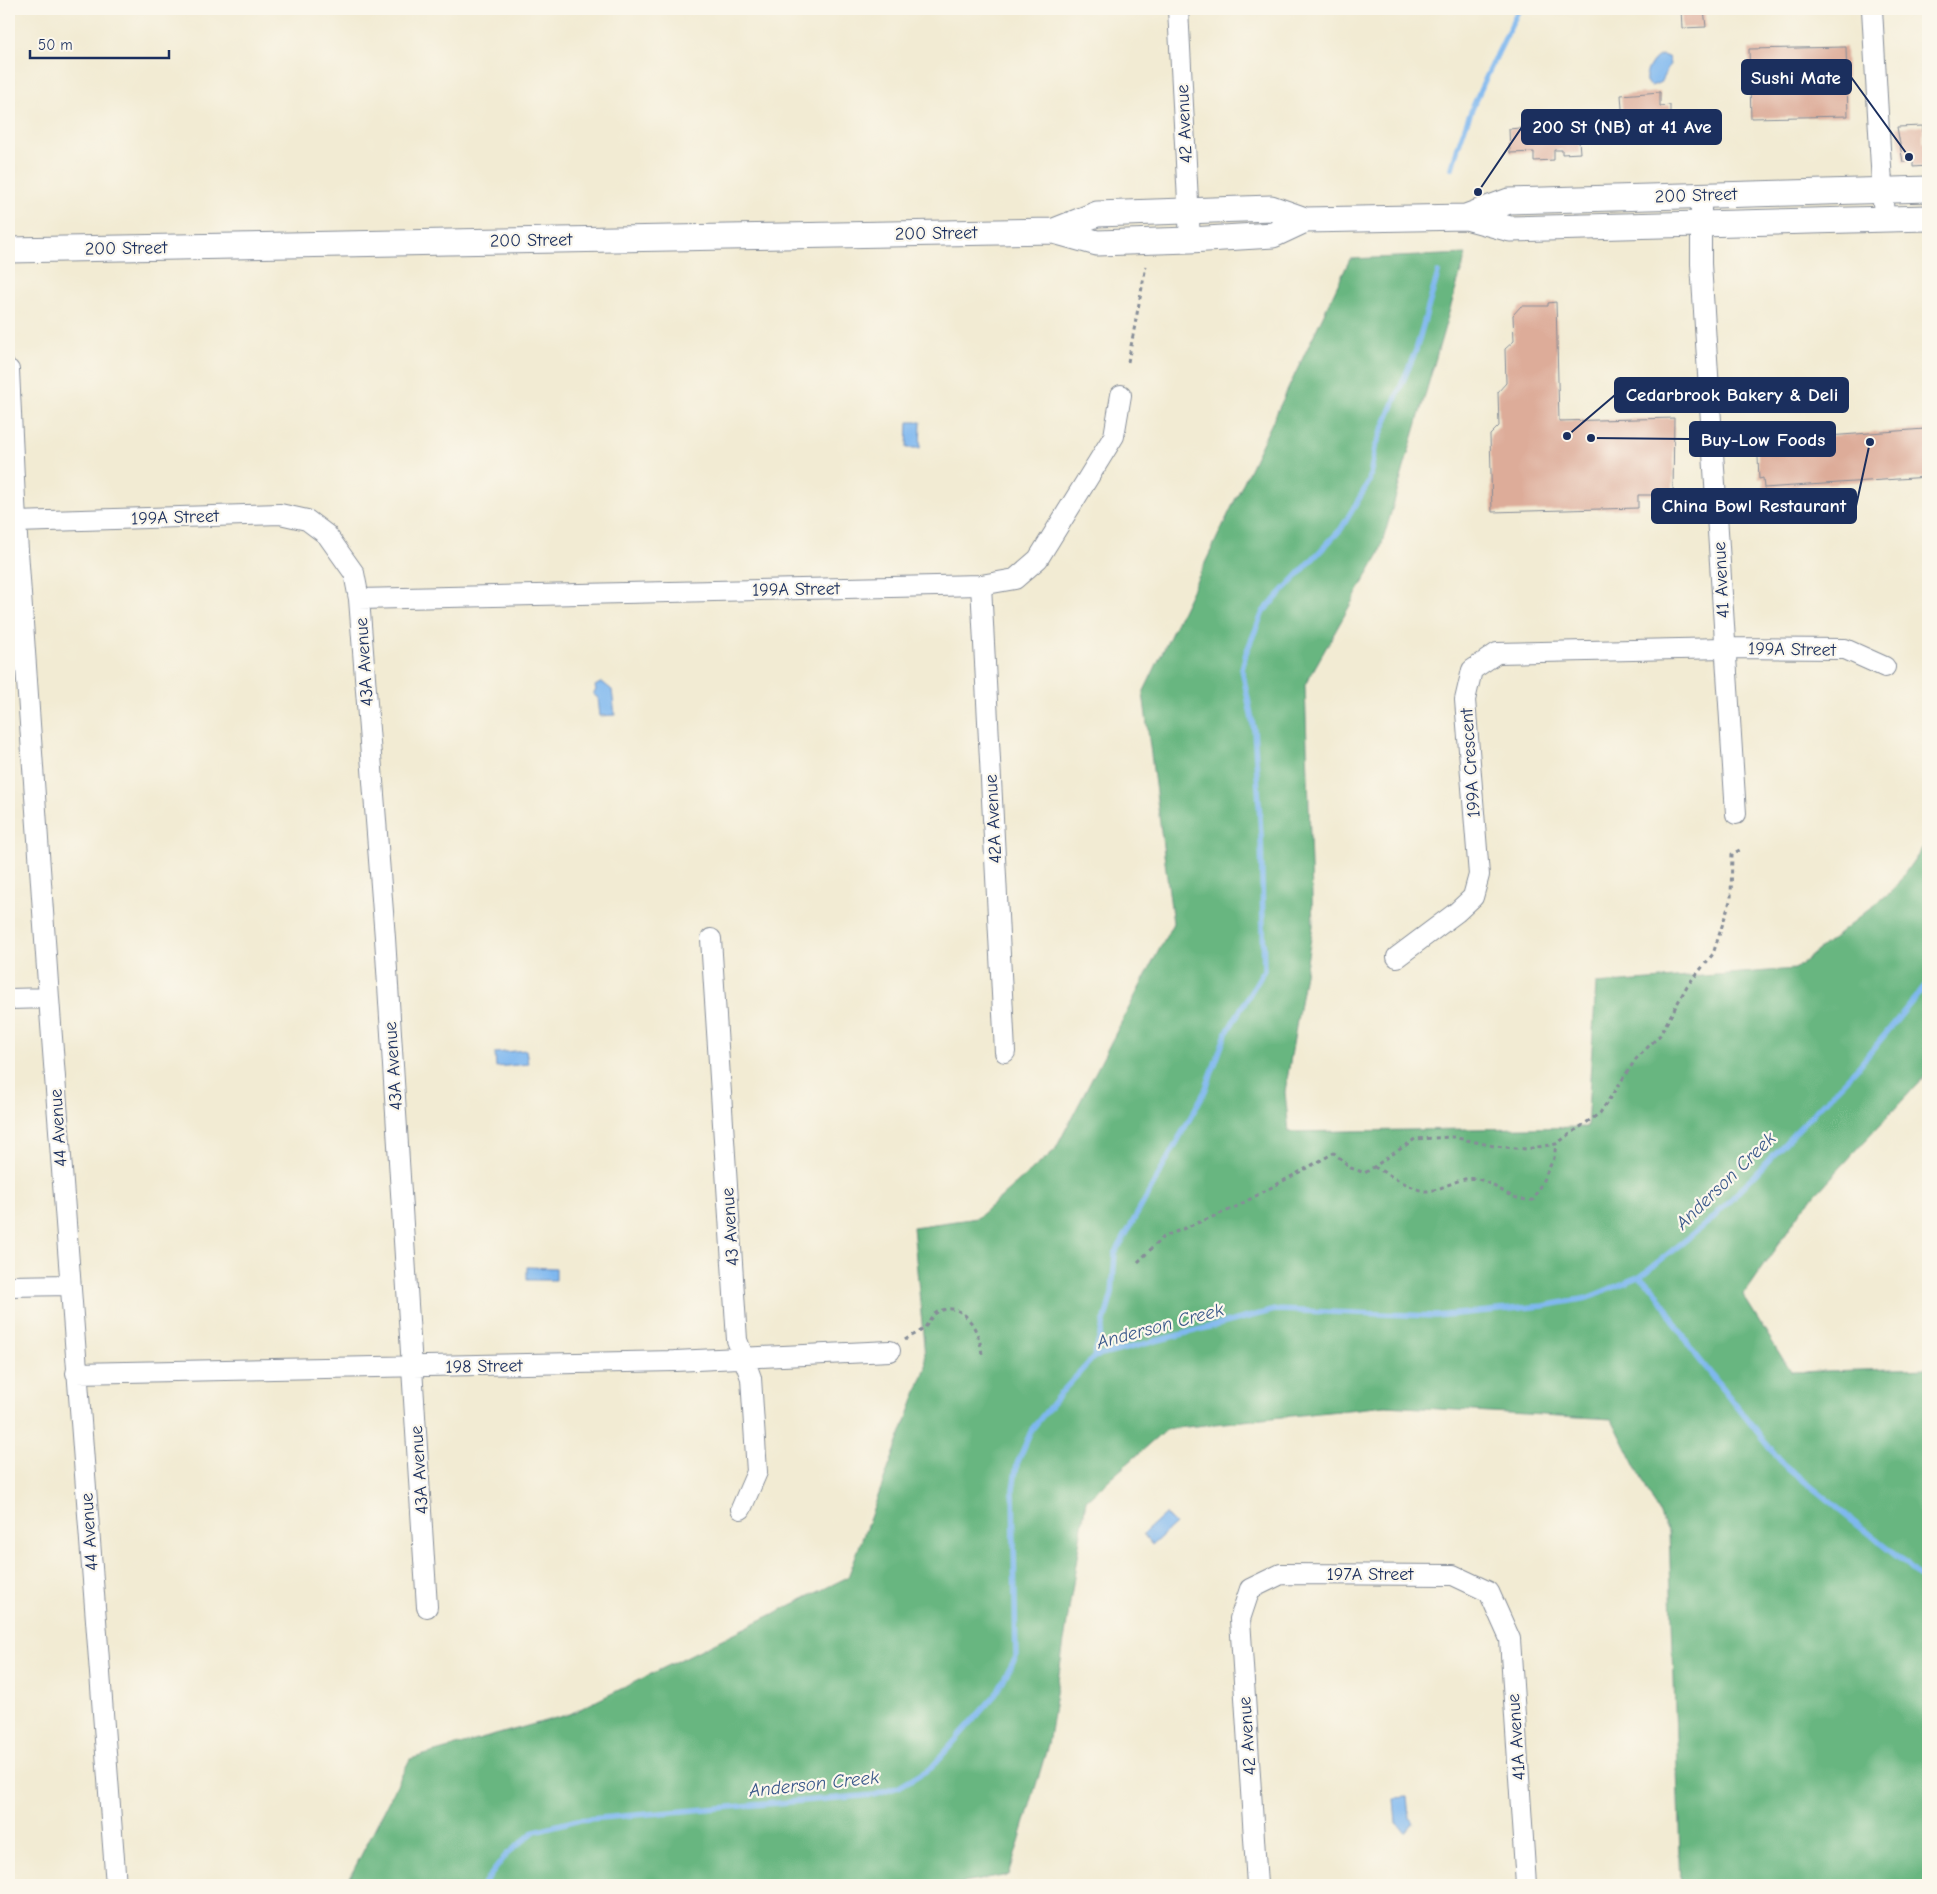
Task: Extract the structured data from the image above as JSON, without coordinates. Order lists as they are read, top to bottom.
{
  "streets": {
    "main road": ["200 Street"],
    "street": [
      "42 Avenue",
      "199A Street",
      "41 Avenue",
      "43A Avenue",
      "199A Crescent",
      "42A Avenue",
      "44 Avenue",
      "43 Avenue",
      "198 Street",
      "197A Street",
      "41A Avenue"
    ]
  },
  "crossings": [
    ["42 Avenue", "200 Street"],
    ["42 Avenue", "197A Street"],
    ["200 Street", "41 Avenue"],
    ["199A Street", "41 Avenue"],
    ["199A Street", "43A Avenue"],
    ["199A Street", "199A Crescent"],
    ["199A Street", "42A Avenue"],
    ["199A Street", "44 Avenue"],
    ["41 Avenue", "199A Crescent"],
    ["43A Avenue", "198 Street"],
    ["44 Avenue", "198 Street"],
    ["43 Avenue", "198 Street"],
    ["197A Street", "41A Avenue"]
  ],
  "water": ["Anderson Creek"],
  "places": [
    "Sushi Mate",
    "200 St (NB) at 41 Ave",
    "Cedarbrook Bakery & Deli",
    "Buy-Low Foods",
    "China Bowl Restaurant"
  ],
  "scale_bar": "50 m"
}
